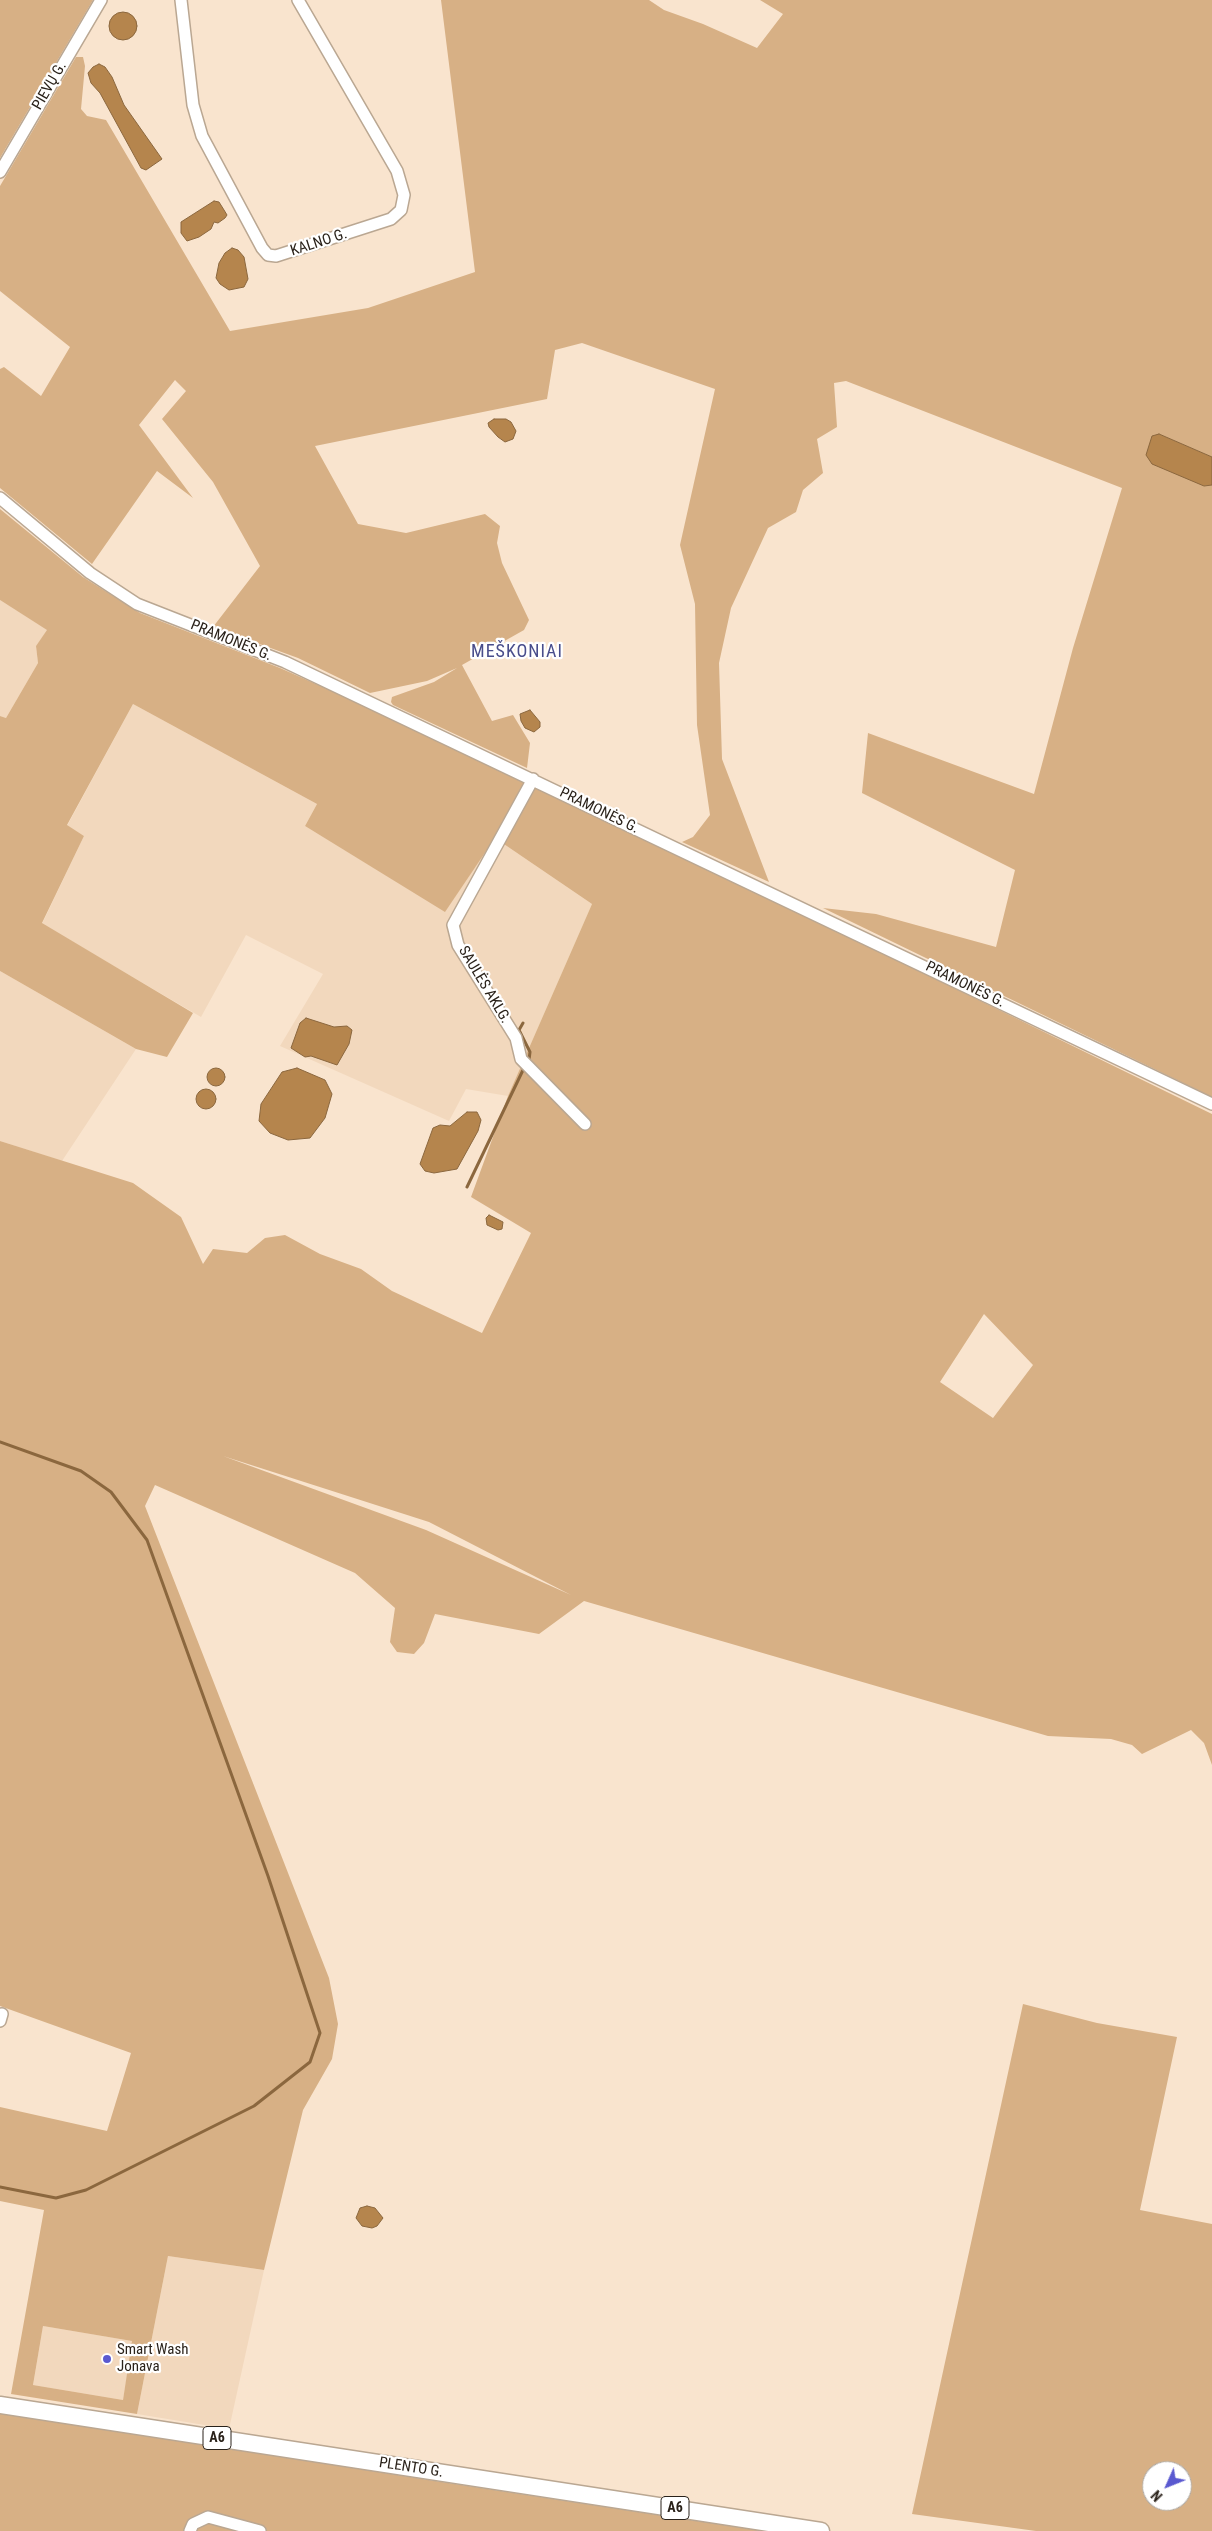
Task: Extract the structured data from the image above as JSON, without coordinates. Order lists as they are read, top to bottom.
{
  "streets": {
    "highway": ["A6", "PLENTO G."],
    "street": [
      "PIEVŲ G.",
      "KALNO G.",
      "PRAMONĖS G.",
      "SAULĖS AKLG."
    ]
  },
  "crossings": [
    ["PRAMONĖS G.", "SAULĖS AKLG."]
  ],
  "districts": ["MEŠKONIAI"],
  "places": ["Smart Wash Jonava"],
  "north": "bottom left"
}
